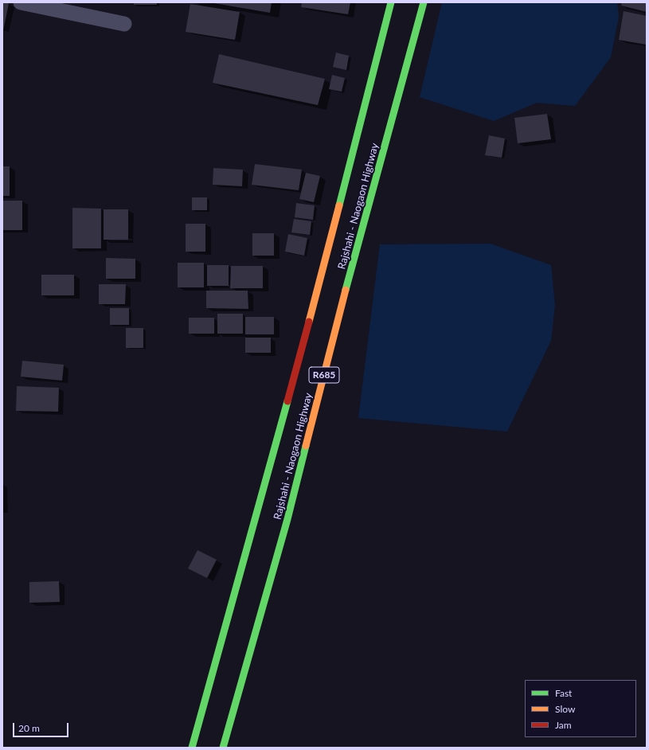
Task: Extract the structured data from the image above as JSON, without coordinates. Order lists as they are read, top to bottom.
{
  "streets": {
    "main road": ["Rajshahi - Naogaon Highway", "R685"]
  },
  "legend": ["Fast", "Slow", "Jam"],
  "scale_bar": "20 m"
}
